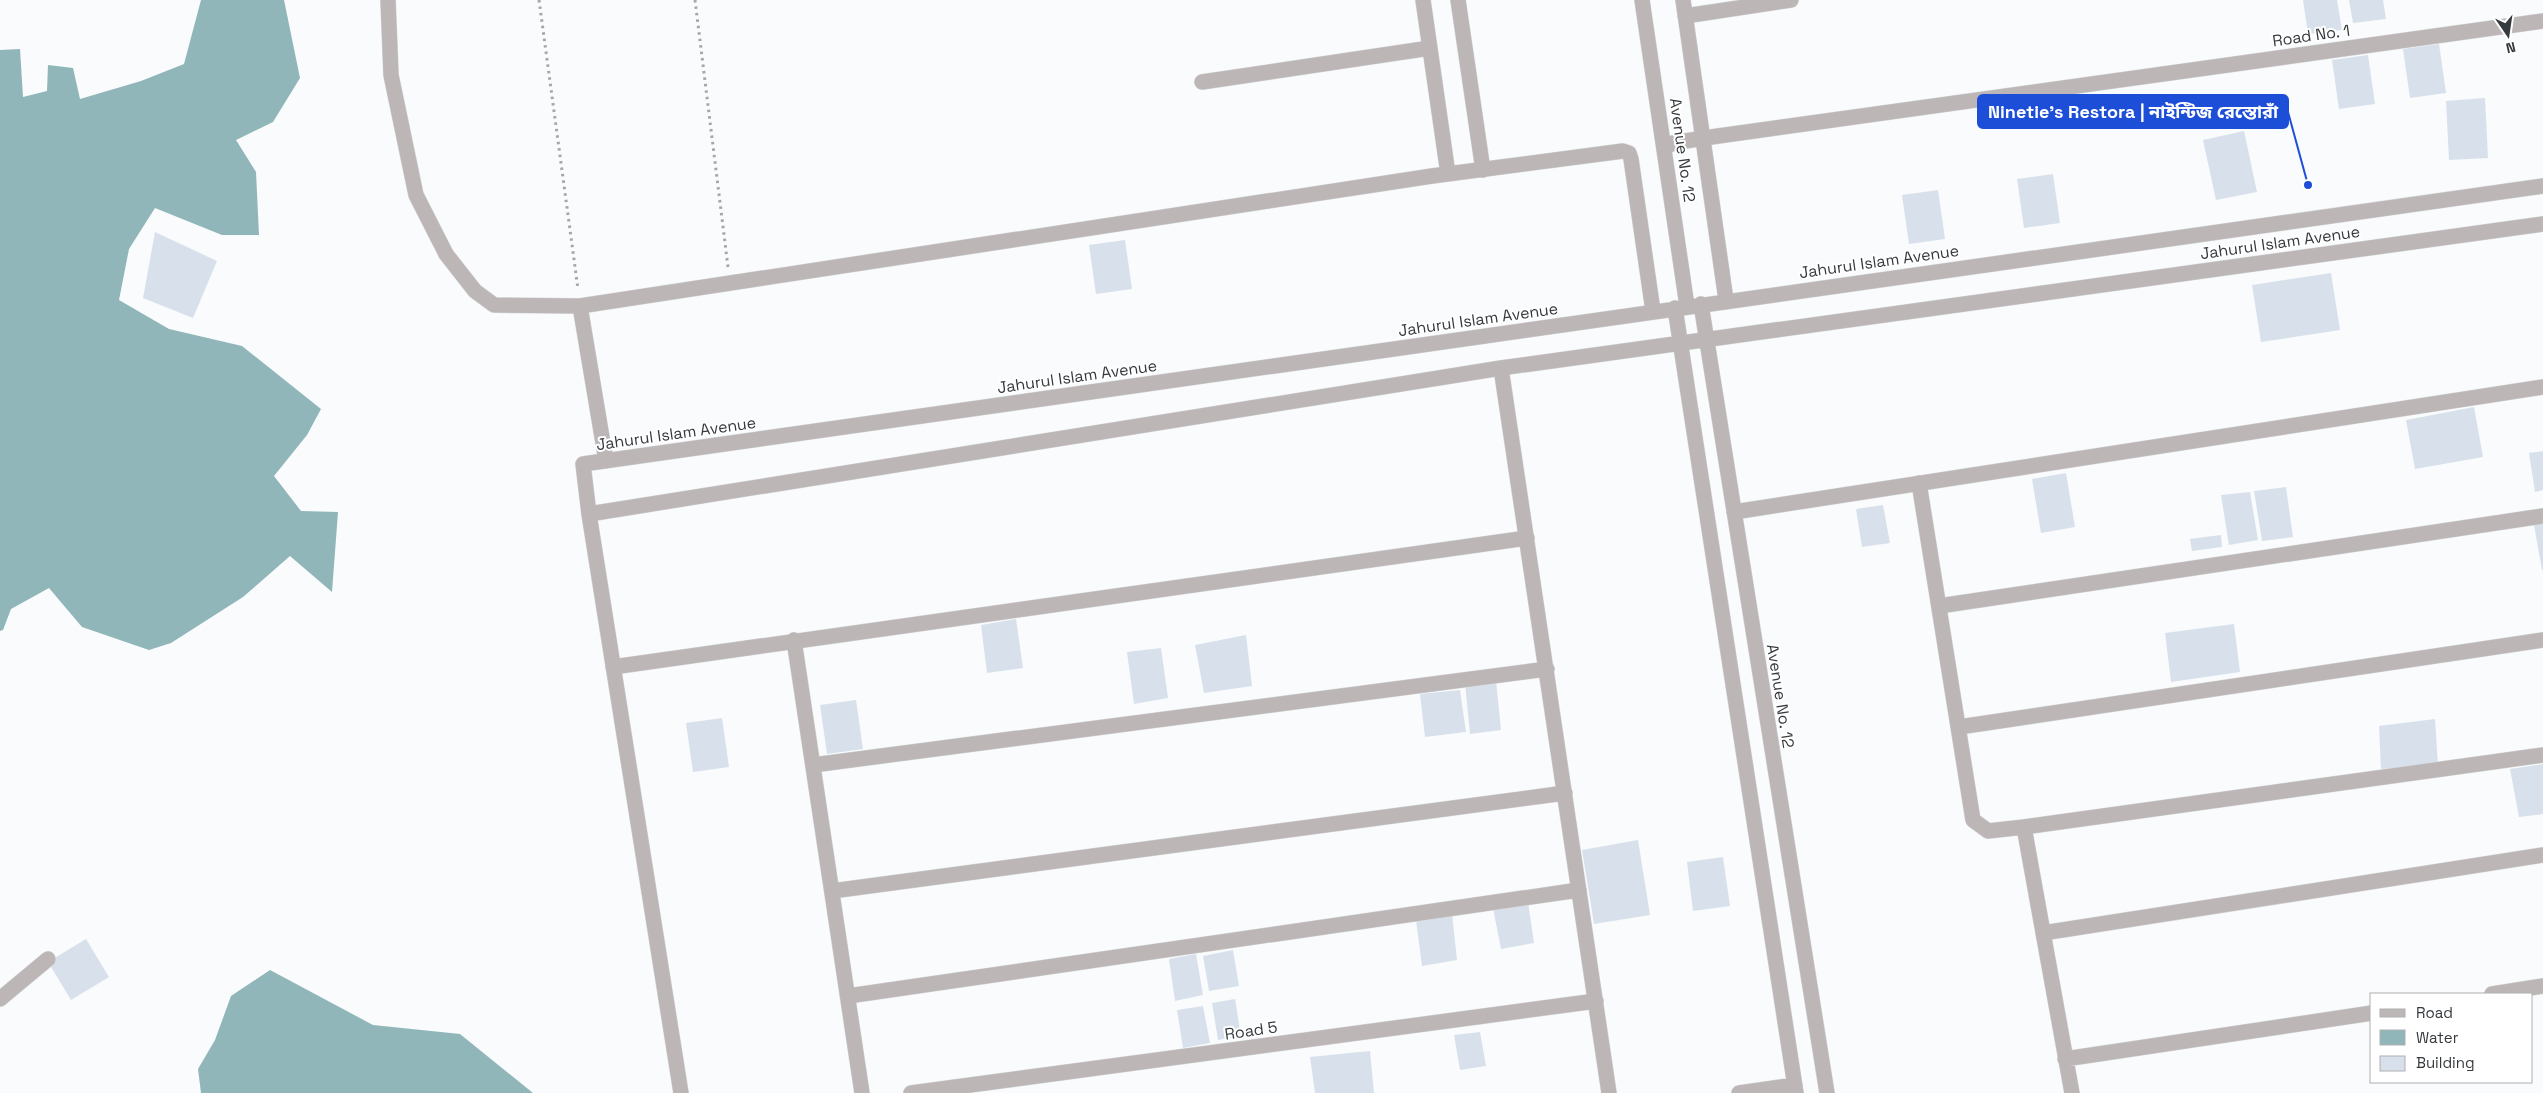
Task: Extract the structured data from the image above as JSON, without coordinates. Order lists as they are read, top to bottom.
{
  "streets": {
    "street": [
      "Road No. 1",
      "Avenue No. 12",
      "Jahurul Islam Avenue",
      "Road 5"
    ]
  },
  "crossings": [
    ["Road No. 1", "Avenue No. 12"],
    ["Avenue No. 12", "Jahurul Islam Avenue"]
  ],
  "places": ["Ninetie's Restora | নাইন্টিজ রেস্তোরাঁ"],
  "legend": ["Road", "Water", "Building"],
  "north": "bottom"
}
